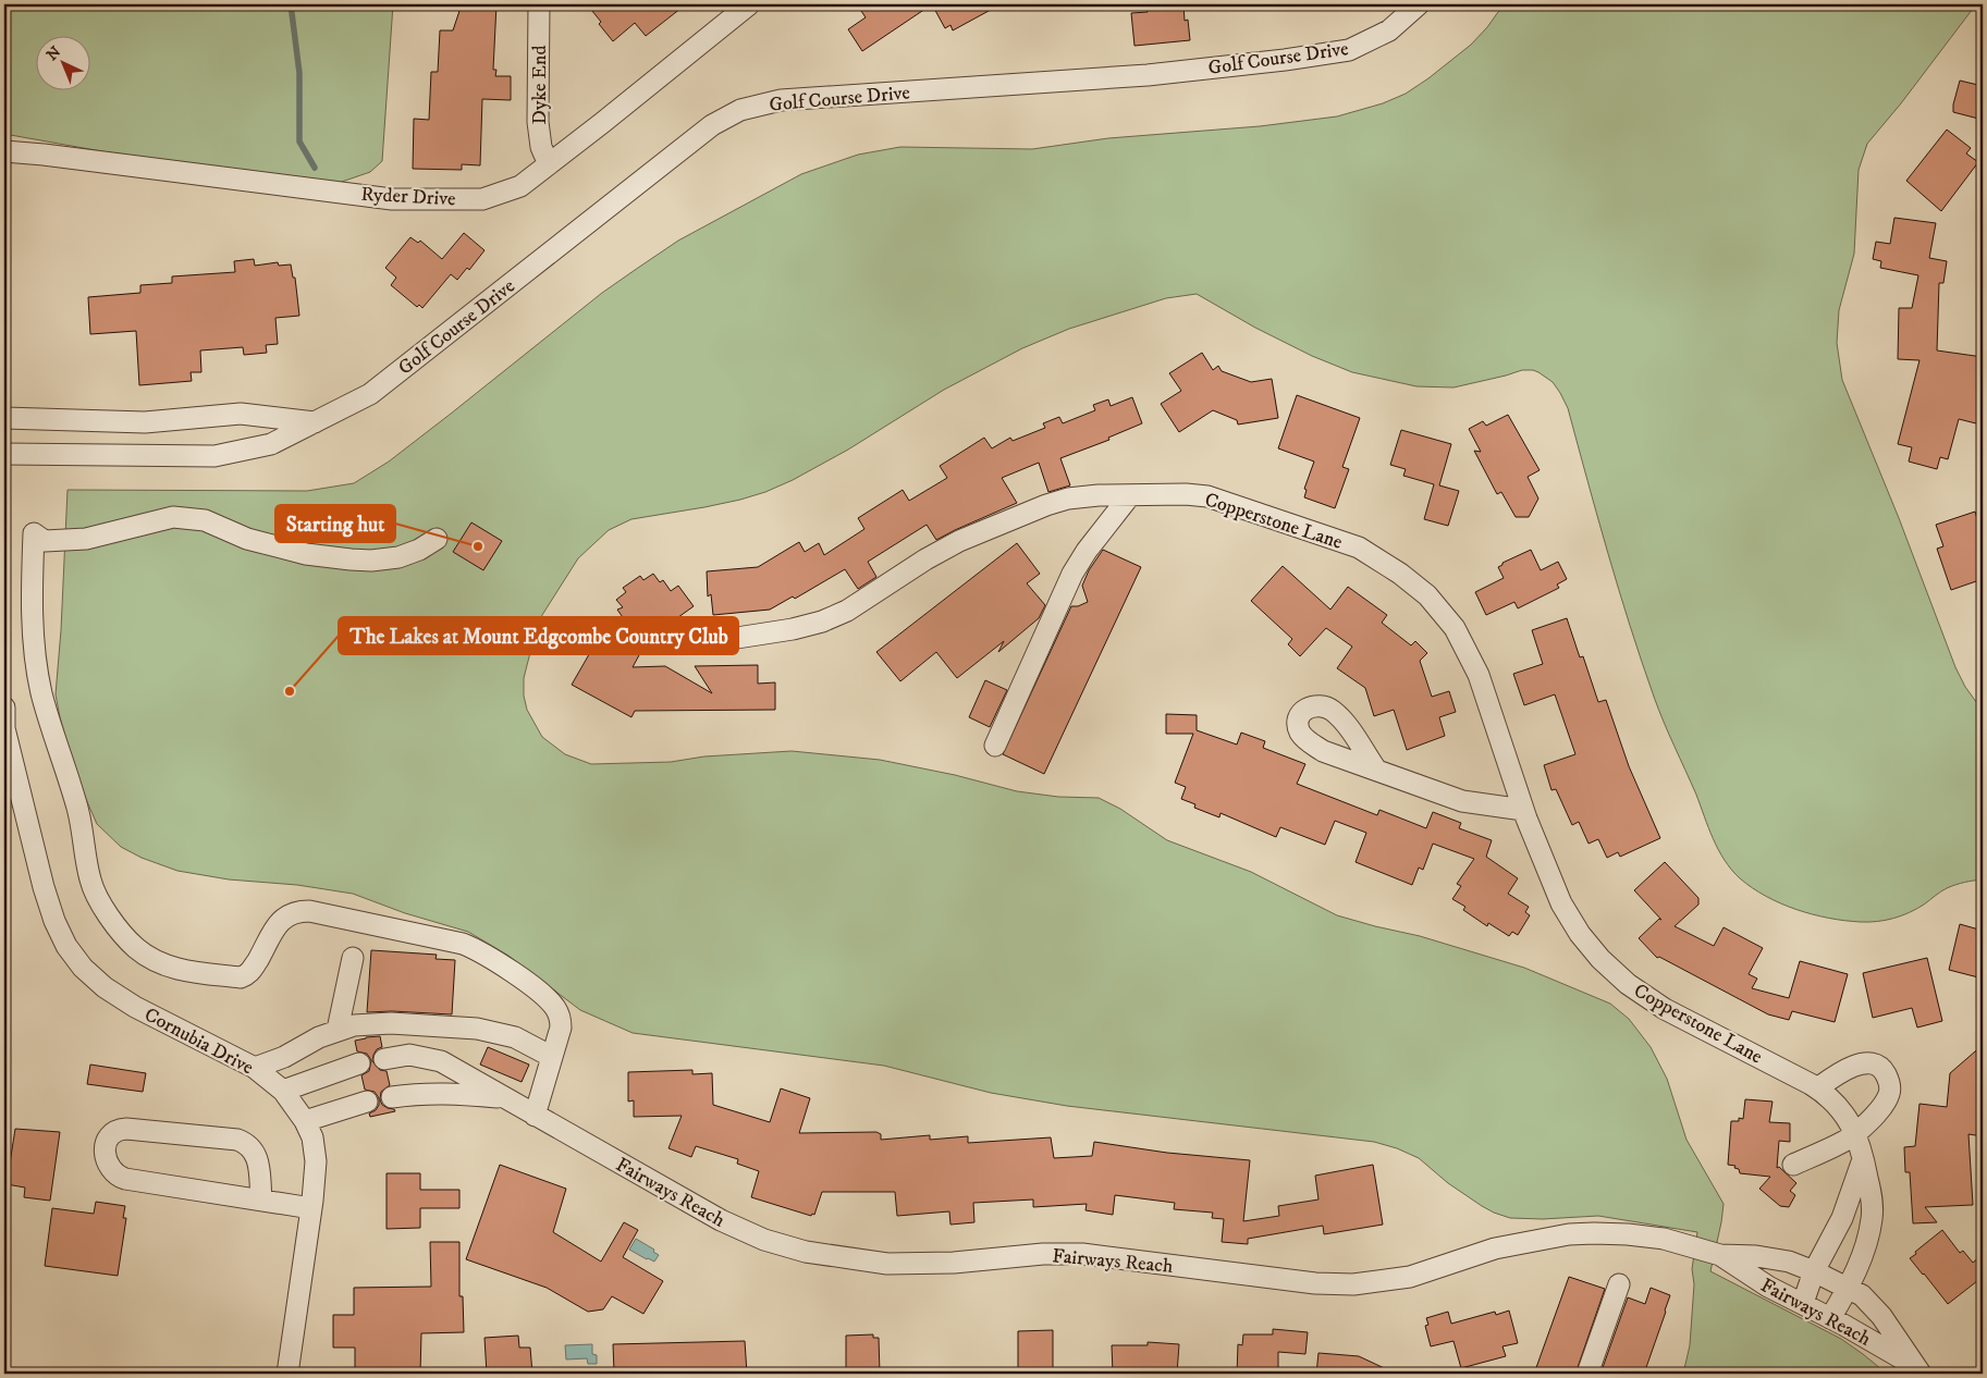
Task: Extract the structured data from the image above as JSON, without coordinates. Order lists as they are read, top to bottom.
{
  "streets": {
    "street": [
      "Golf Course Drive",
      "Dyke End",
      "Ryder Drive",
      "Copperstone Lane",
      "Cornubia Drive",
      "Fairways Reach"
    ]
  },
  "crossings": [
    ["Dyke End", "Ryder Drive"],
    ["Copperstone Lane", "Fairways Reach"]
  ],
  "places": ["Starting hut", "The Lakes at Mount Edgcombe Country Club"],
  "north": "top left"
}
